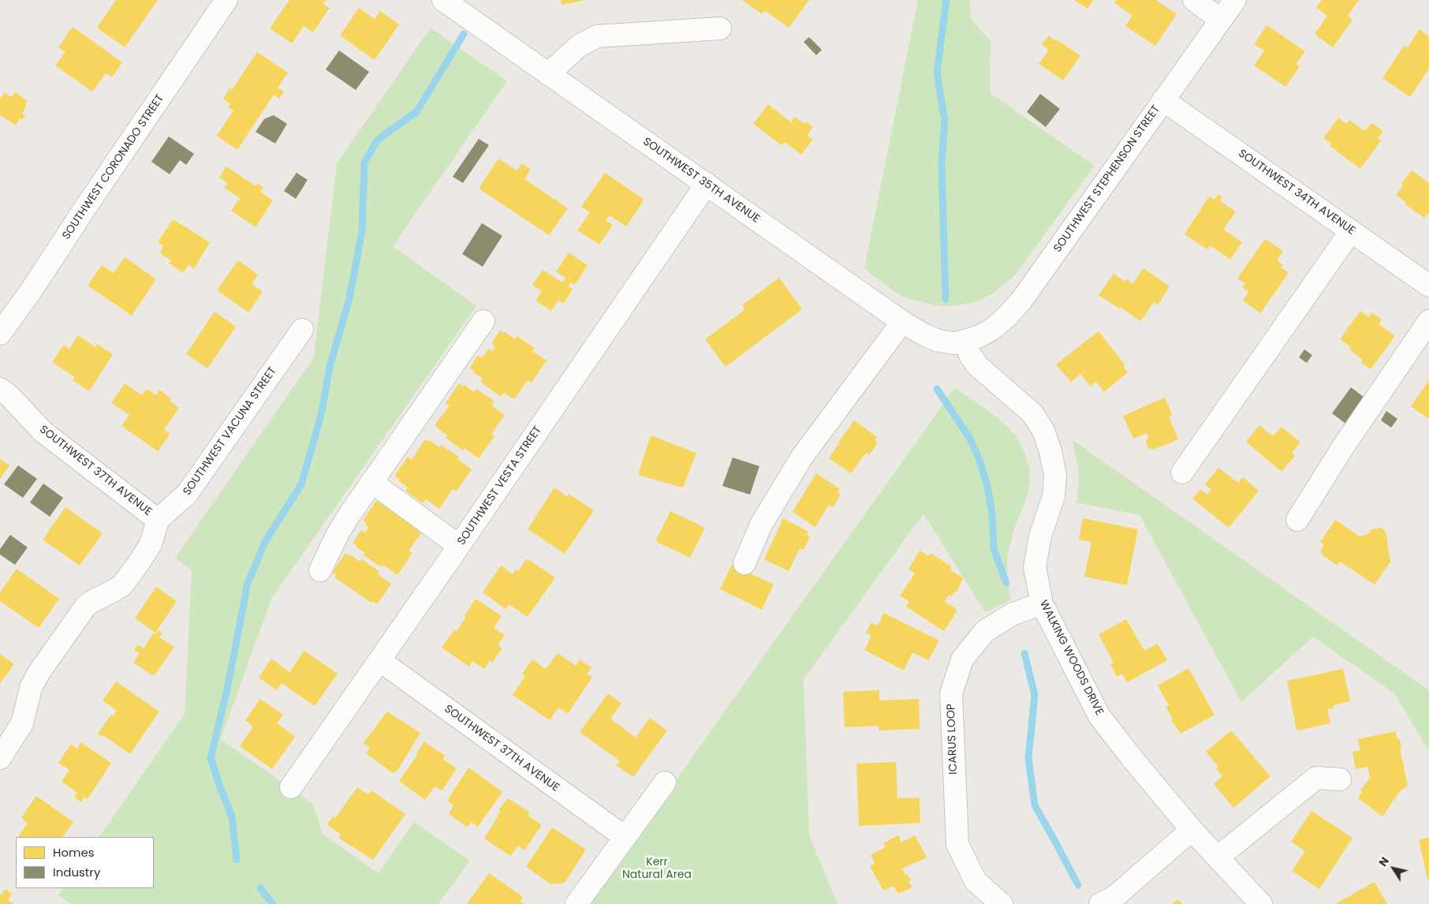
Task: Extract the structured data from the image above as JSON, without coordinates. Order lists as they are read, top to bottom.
{
  "streets": {
    "street": [
      "SOUTHWEST CORONADO STREET",
      "SOUTHWEST STEPHENSON STREET",
      "SOUTHWEST 35TH AVENUE",
      "SOUTHWEST 34TH AVENUE",
      "SOUTHWEST VACUNA STREET",
      "SOUTHWEST 37TH AVENUE",
      "SOUTHWEST VESTA STREET",
      "WALKING WOODS DRIVE",
      "ICARUS LOOP"
    ]
  },
  "crossings": [
    ["SOUTHWEST STEPHENSON STREET", "SOUTHWEST 35TH AVENUE"],
    ["SOUTHWEST STEPHENSON STREET", "SOUTHWEST 34TH AVENUE"],
    ["SOUTHWEST STEPHENSON STREET", "WALKING WOODS DRIVE"],
    ["SOUTHWEST 35TH AVENUE", "SOUTHWEST VESTA STREET"],
    ["SOUTHWEST 35TH AVENUE", "WALKING WOODS DRIVE"],
    ["SOUTHWEST VACUNA STREET", "SOUTHWEST 37TH AVENUE"],
    ["SOUTHWEST 37TH AVENUE", "SOUTHWEST VESTA STREET"],
    ["WALKING WOODS DRIVE", "ICARUS LOOP"]
  ],
  "parks": ["Kerr Natural Area"],
  "legend": ["Homes", "Industry"],
  "north": "top left"
}
